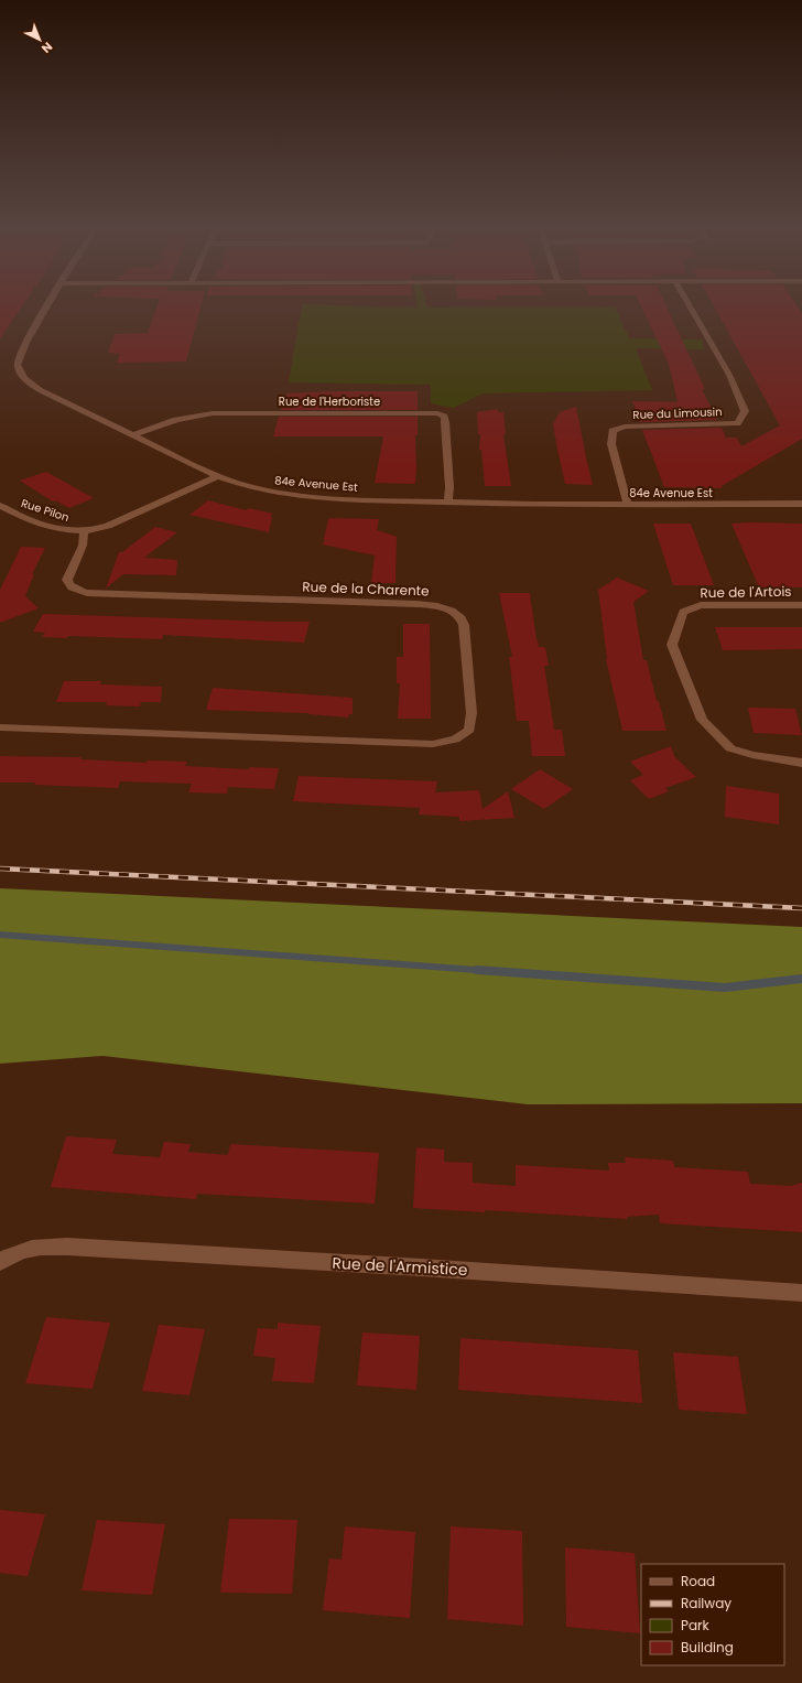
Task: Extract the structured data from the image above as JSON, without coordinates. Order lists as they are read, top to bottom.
{
  "streets": {
    "street": [
      "Rue de l'Herboriste",
      "Rue du Limousin",
      "84e Avenue Est",
      "Rue Pilon",
      "Rue de la Charente",
      "Rue de l'Artois",
      "Rue de l'Armistice"
    ]
  },
  "crossings": [
    ["Rue de l'Herboriste", "84e Avenue Est"],
    ["Rue du Limousin", "84e Avenue Est"],
    ["Rue Pilon", "Rue de la Charente"]
  ],
  "legend": [
    "Road",
    "Railway",
    "Park",
    "Building"
  ],
  "north": "bottom right"
}
